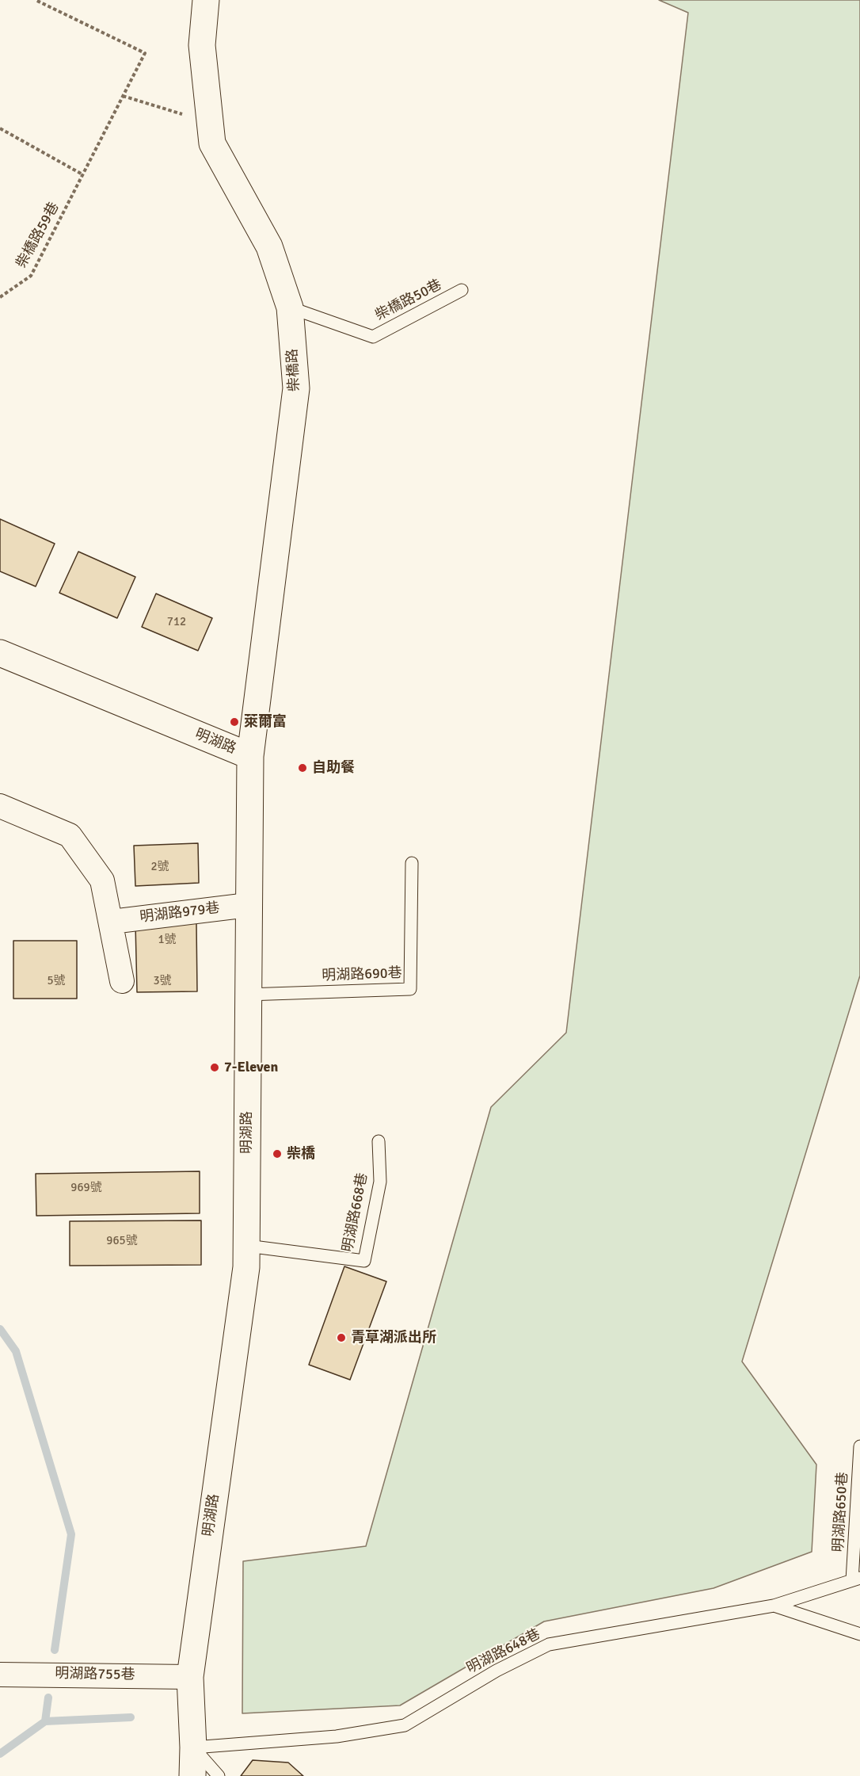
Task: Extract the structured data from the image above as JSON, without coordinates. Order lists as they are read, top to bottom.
{
  "streets": {
    "main road": ["柴橋路", "明湖路"],
    "street": ["明湖路979巷", "明湖路755巷"],
    "lane": [
      "柴橋路50巷",
      "明湖路690巷",
      "明湖路668巷",
      "明湖路650巷",
      "明湖路648巷"
    ],
    "path": ["柴橋路59巷"]
  },
  "crossings": [
    ["柴橋路50巷", "柴橋路"],
    ["柴橋路", "明湖路"],
    ["明湖路", "明湖路979巷"],
    ["明湖路", "明湖路690巷"],
    ["明湖路", "明湖路668巷"],
    ["明湖路", "明湖路648巷"],
    ["明湖路", "明湖路755巷"],
    ["明湖路650巷", "明湖路648巷"]
  ],
  "places": [
    "萊爾富",
    "自助餐",
    "7-Eleven",
    "柴橋",
    "青草湖派出所"
  ],
  "house_numbers": [
    "712",
    "2號",
    "1號",
    "5號",
    "3號",
    "969號",
    "965號"
  ]
}
